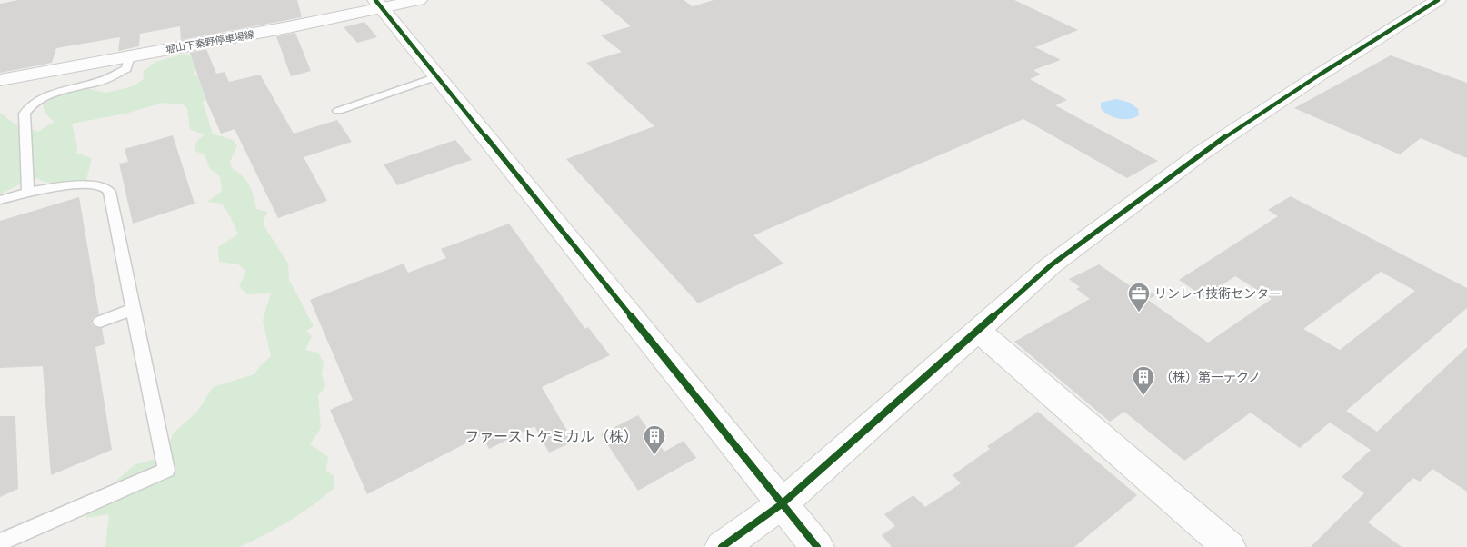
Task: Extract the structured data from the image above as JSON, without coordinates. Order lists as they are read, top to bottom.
{
  "streets": {
    "street": ["堀山下秦野停車場線"]
  },
  "places": {
    "office": ["リンレイ技術センター"],
    "building": ["（株）第一テクノ", "ファーストケミカル（株）"]
  }
}
